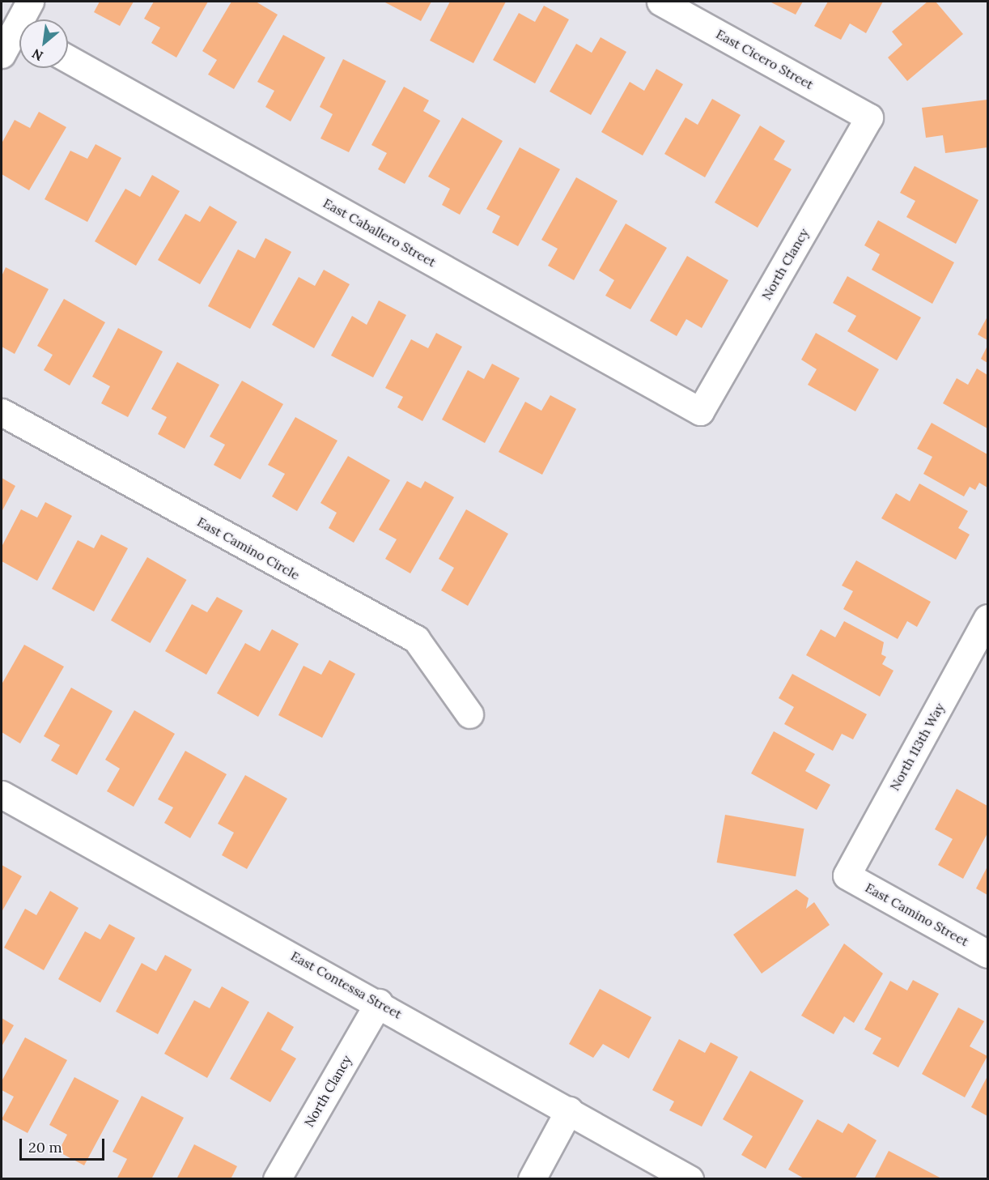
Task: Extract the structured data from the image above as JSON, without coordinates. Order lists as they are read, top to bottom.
{
  "streets": {
    "street": [
      "East Cicero Street",
      "East Caballero Street",
      "North Clancy",
      "East Camino Circle",
      "North 113th Way",
      "East Camino Street",
      "East Contessa Street"
    ]
  },
  "crossings": [
    ["East Cicero Street", "North Clancy"],
    ["East Caballero Street", "North Clancy"],
    ["North Clancy", "East Contessa Street"],
    ["North 113th Way", "East Camino Street"]
  ],
  "scale_bar": "20 m",
  "north": "bottom left"
}
